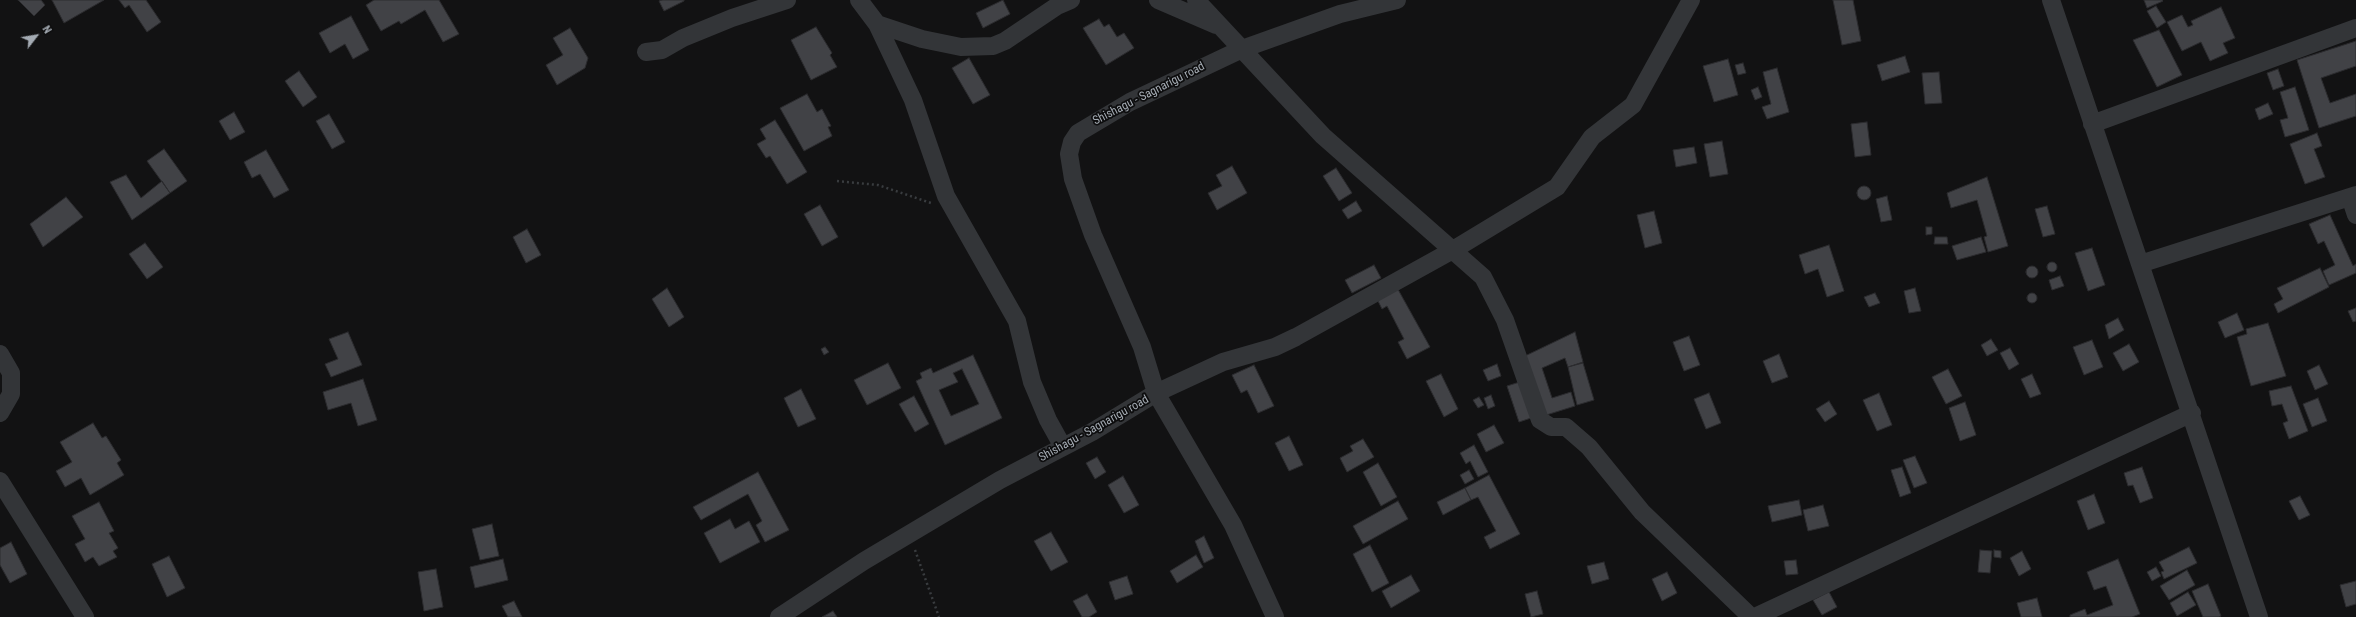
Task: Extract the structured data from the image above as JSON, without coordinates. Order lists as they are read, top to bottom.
{
  "streets": {
    "street": ["Shishagu - Sagnarigu road"]
  },
  "north": "top right"
}
